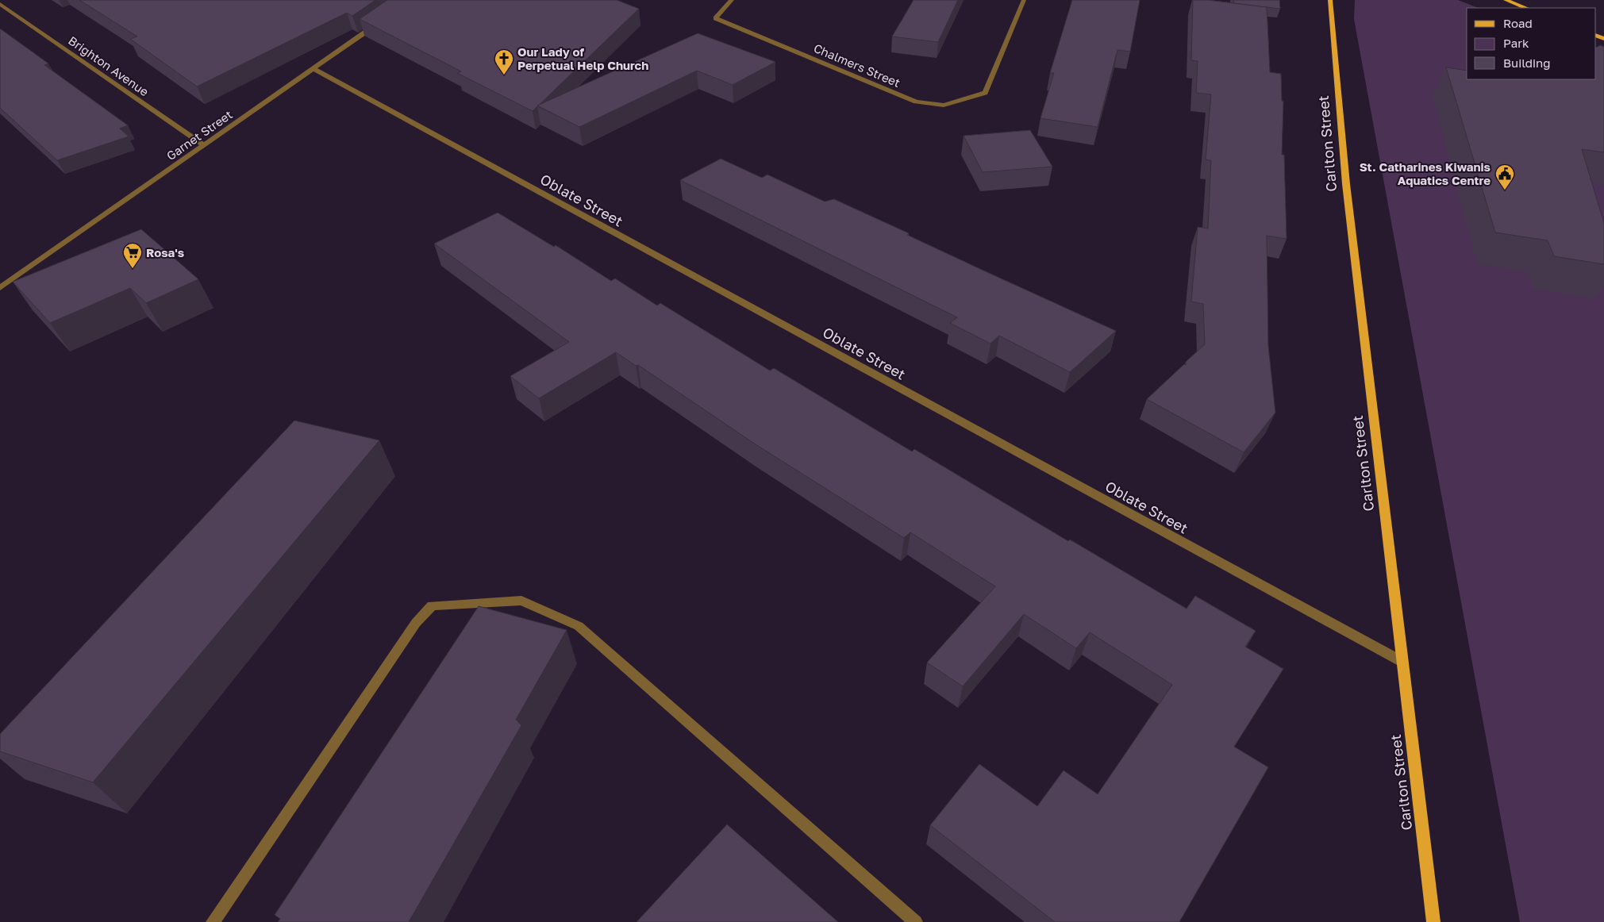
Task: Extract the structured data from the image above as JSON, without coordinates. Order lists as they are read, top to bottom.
{
  "streets": {
    "main road": ["Carlton Street"],
    "street": [
      "Chalmers Street",
      "Brighton Avenue",
      "Garnet Street",
      "Oblate Street"
    ]
  },
  "crossings": [
    ["Brighton Avenue", "Garnet Street"],
    ["Garnet Street", "Oblate Street"],
    ["Carlton Street", "Oblate Street"]
  ],
  "places": {
    "church": ["Our Lady of Perpetual Help Church"],
    "public building": ["St. Catharines Kiwanis Aquatics Centre"],
    "supermarket": ["Rosa's"]
  },
  "legend": ["Road", "Park", "Building"]
}
